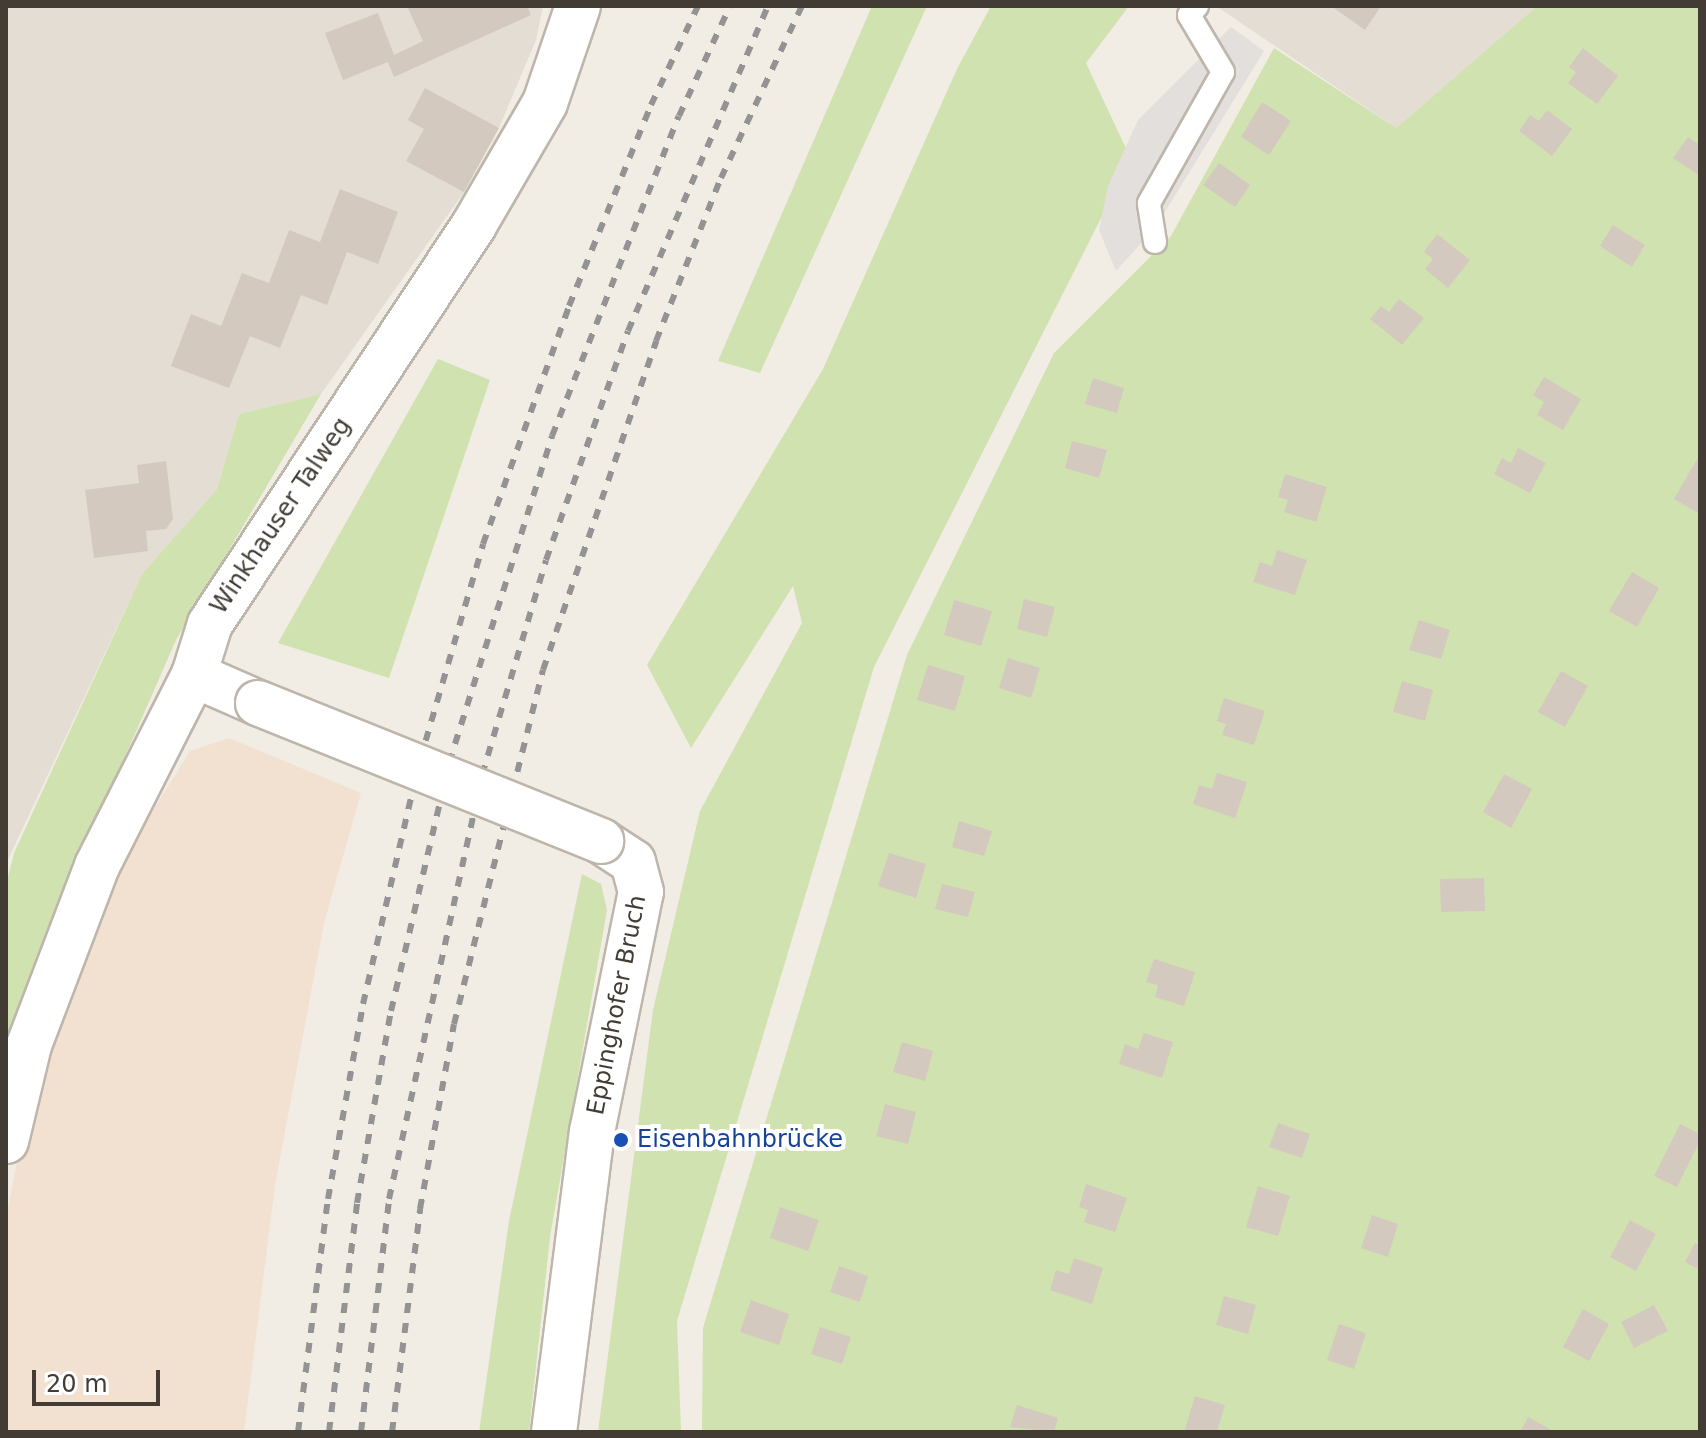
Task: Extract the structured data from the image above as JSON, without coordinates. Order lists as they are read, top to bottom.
{
  "streets": {
    "street": ["Winkhauser Talweg", "Eppinghofer Bruch"]
  },
  "crossings": [
    ["Winkhauser Talweg", "Eppinghofer Bruch"]
  ],
  "places": ["Eisenbahnbrücke"],
  "scale_bar": "20 m"
}
